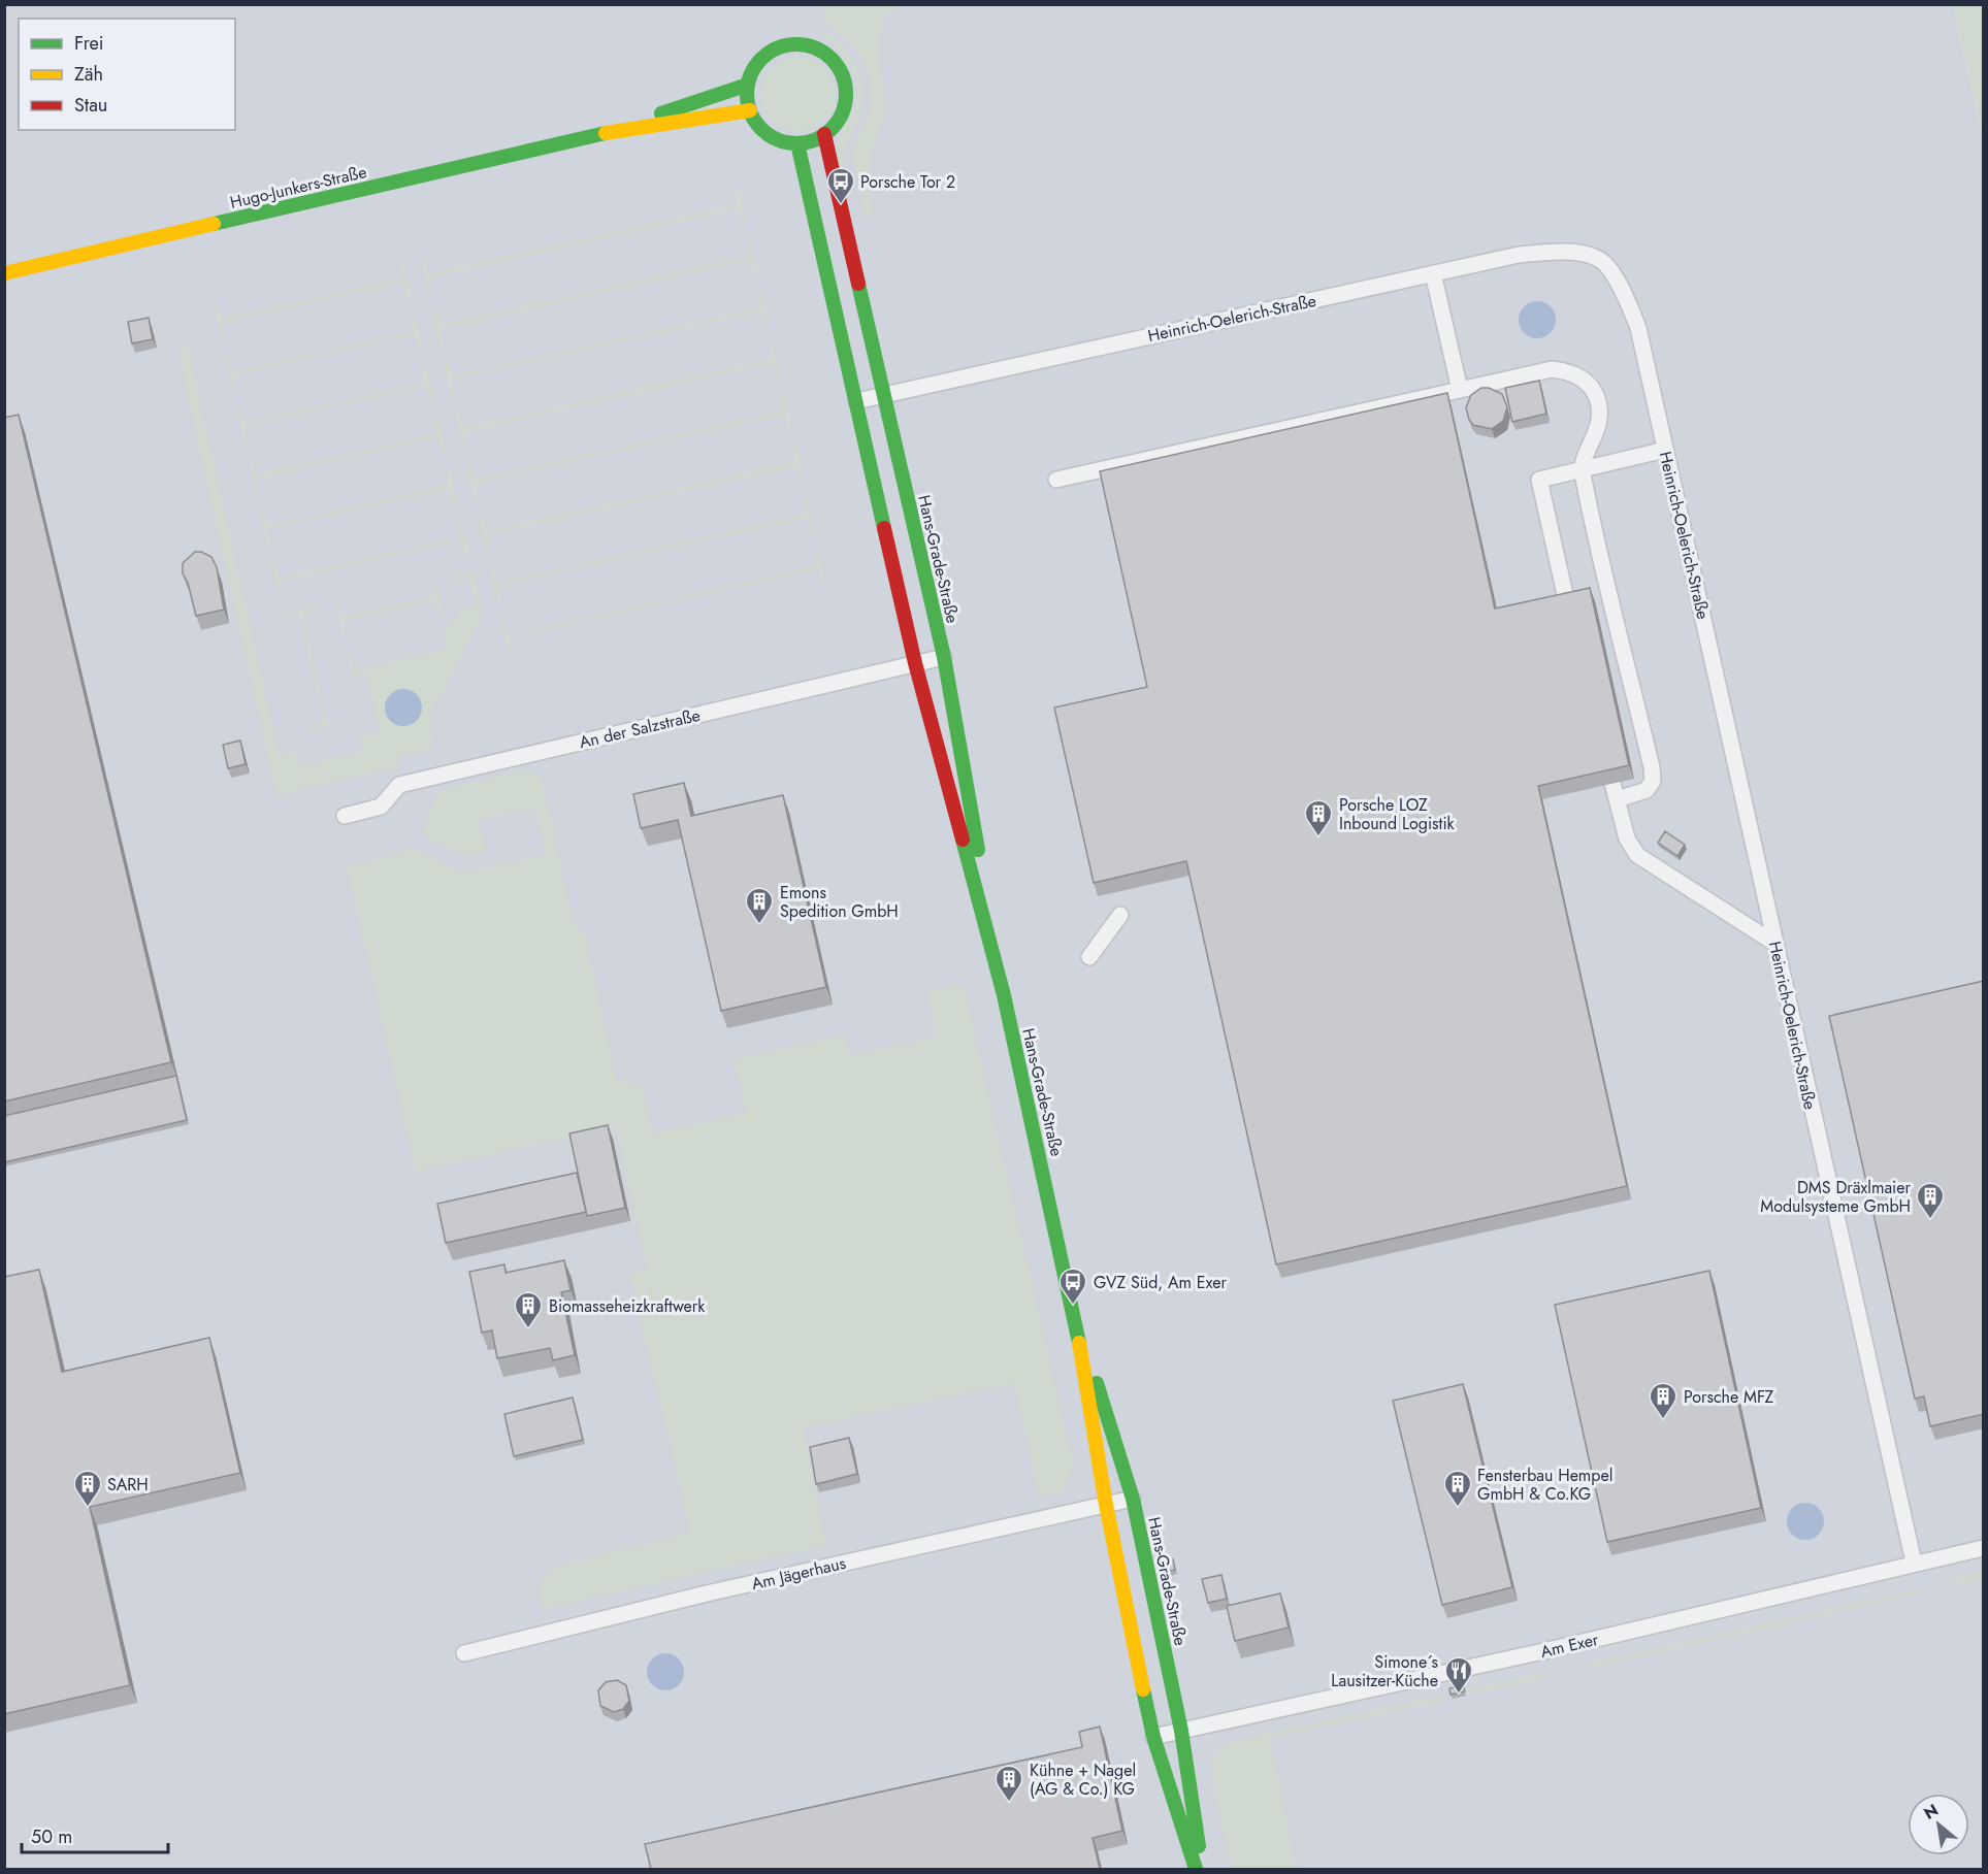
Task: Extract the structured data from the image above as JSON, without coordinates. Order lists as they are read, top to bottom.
{
  "streets": {
    "street": [
      "Hugo-Junkers-Straße",
      "Heinrich-Oelerich-Straße",
      "Hans-Grade-Straße",
      "An der Salzstraße",
      "Am Jägerhaus",
      "Am Exer"
    ]
  },
  "crossings": [
    ["Hugo-Junkers-Straße", "Hans-Grade-Straße"],
    ["Heinrich-Oelerich-Straße", "Hans-Grade-Straße"],
    ["Heinrich-Oelerich-Straße", "Am Exer"],
    ["Hans-Grade-Straße", "An der Salzstraße"],
    ["Hans-Grade-Straße", "Am Jägerhaus"],
    ["Hans-Grade-Straße", "Am Exer"]
  ],
  "places": {
    "bus stop": ["Porsche Tor 2", "GVZ Süd, Am Exer"],
    "building": [
      "Porsche LOZ Inbound Logistik",
      "Emons Spedition GmbH",
      "DMS Dräxlmaier Modulsysteme GmbH",
      "Biomasseheizkraftwerk",
      "Porsche MFZ",
      "SARH",
      "Fensterbau Hempel GmbH & Co.KG",
      "Kühne + Nagel (AG & Co.) KG"
    ],
    "restaurant": ["Simone´s Lausitzer-Küche"]
  },
  "legend": ["Frei", "Zäh", "Stau"],
  "scale_bar": "50 m",
  "north": "top left"
}
